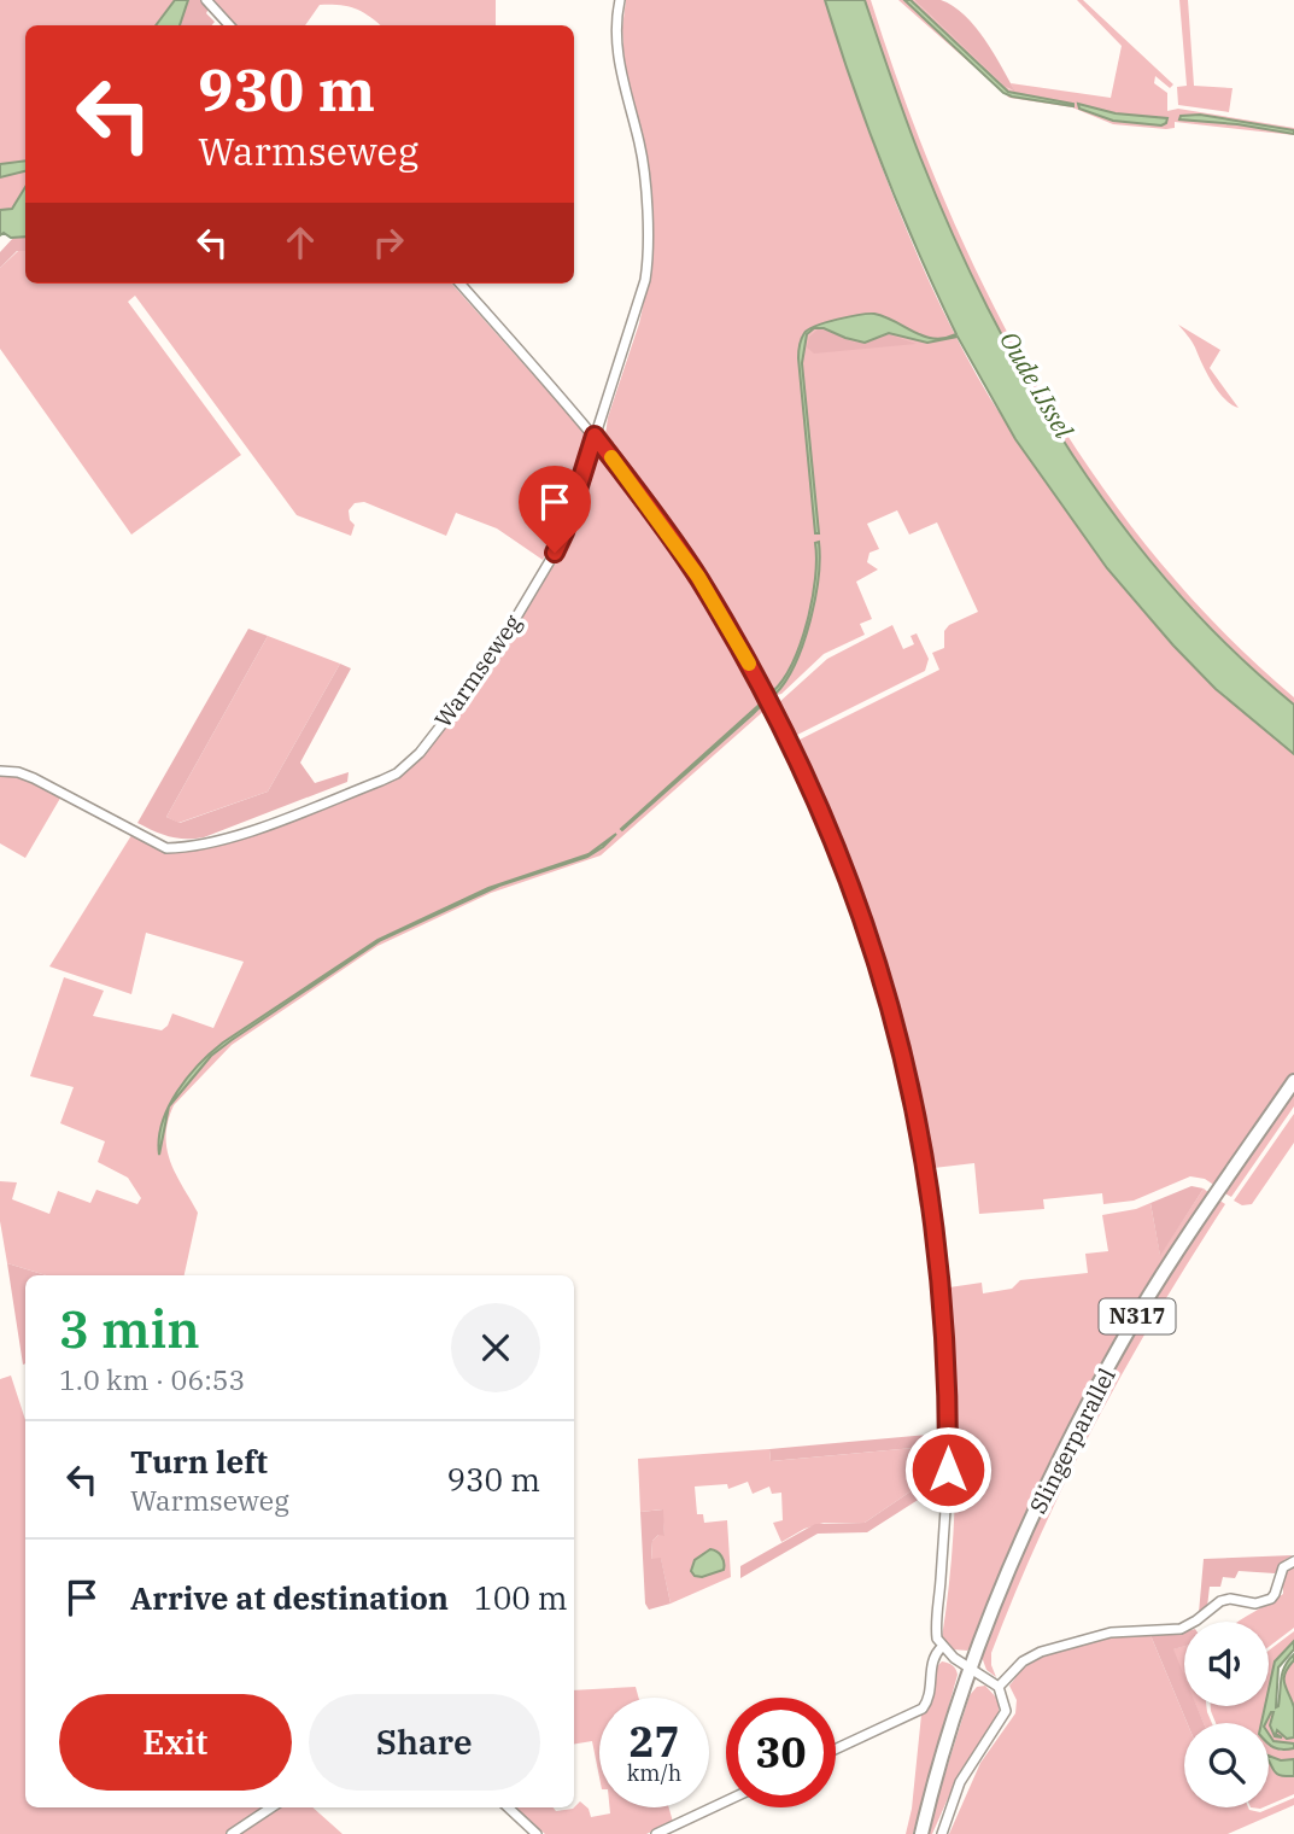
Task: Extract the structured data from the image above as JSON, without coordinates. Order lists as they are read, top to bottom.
{
  "streets": {
    "main road": ["N317", "Slingerparallel"],
    "street": ["Warmseweg"]
  },
  "water": ["Oude IJssel"],
  "page": {
    "turn": ["930 m", "Warmseweg"],
    "heading": ["3 min", "1.0 km · 06:53"],
    "list": [
      {
        "name": "Turn left",
        "note": "Warmseweg",
        "value": "930 m"
      },
      {
        "name": "Arrive at destination",
        "value": "100 m"
      }
    ],
    "buttons": ["Exit", "Share"],
    "speed": "27 km/h",
    "limit": "30"
  }
}
